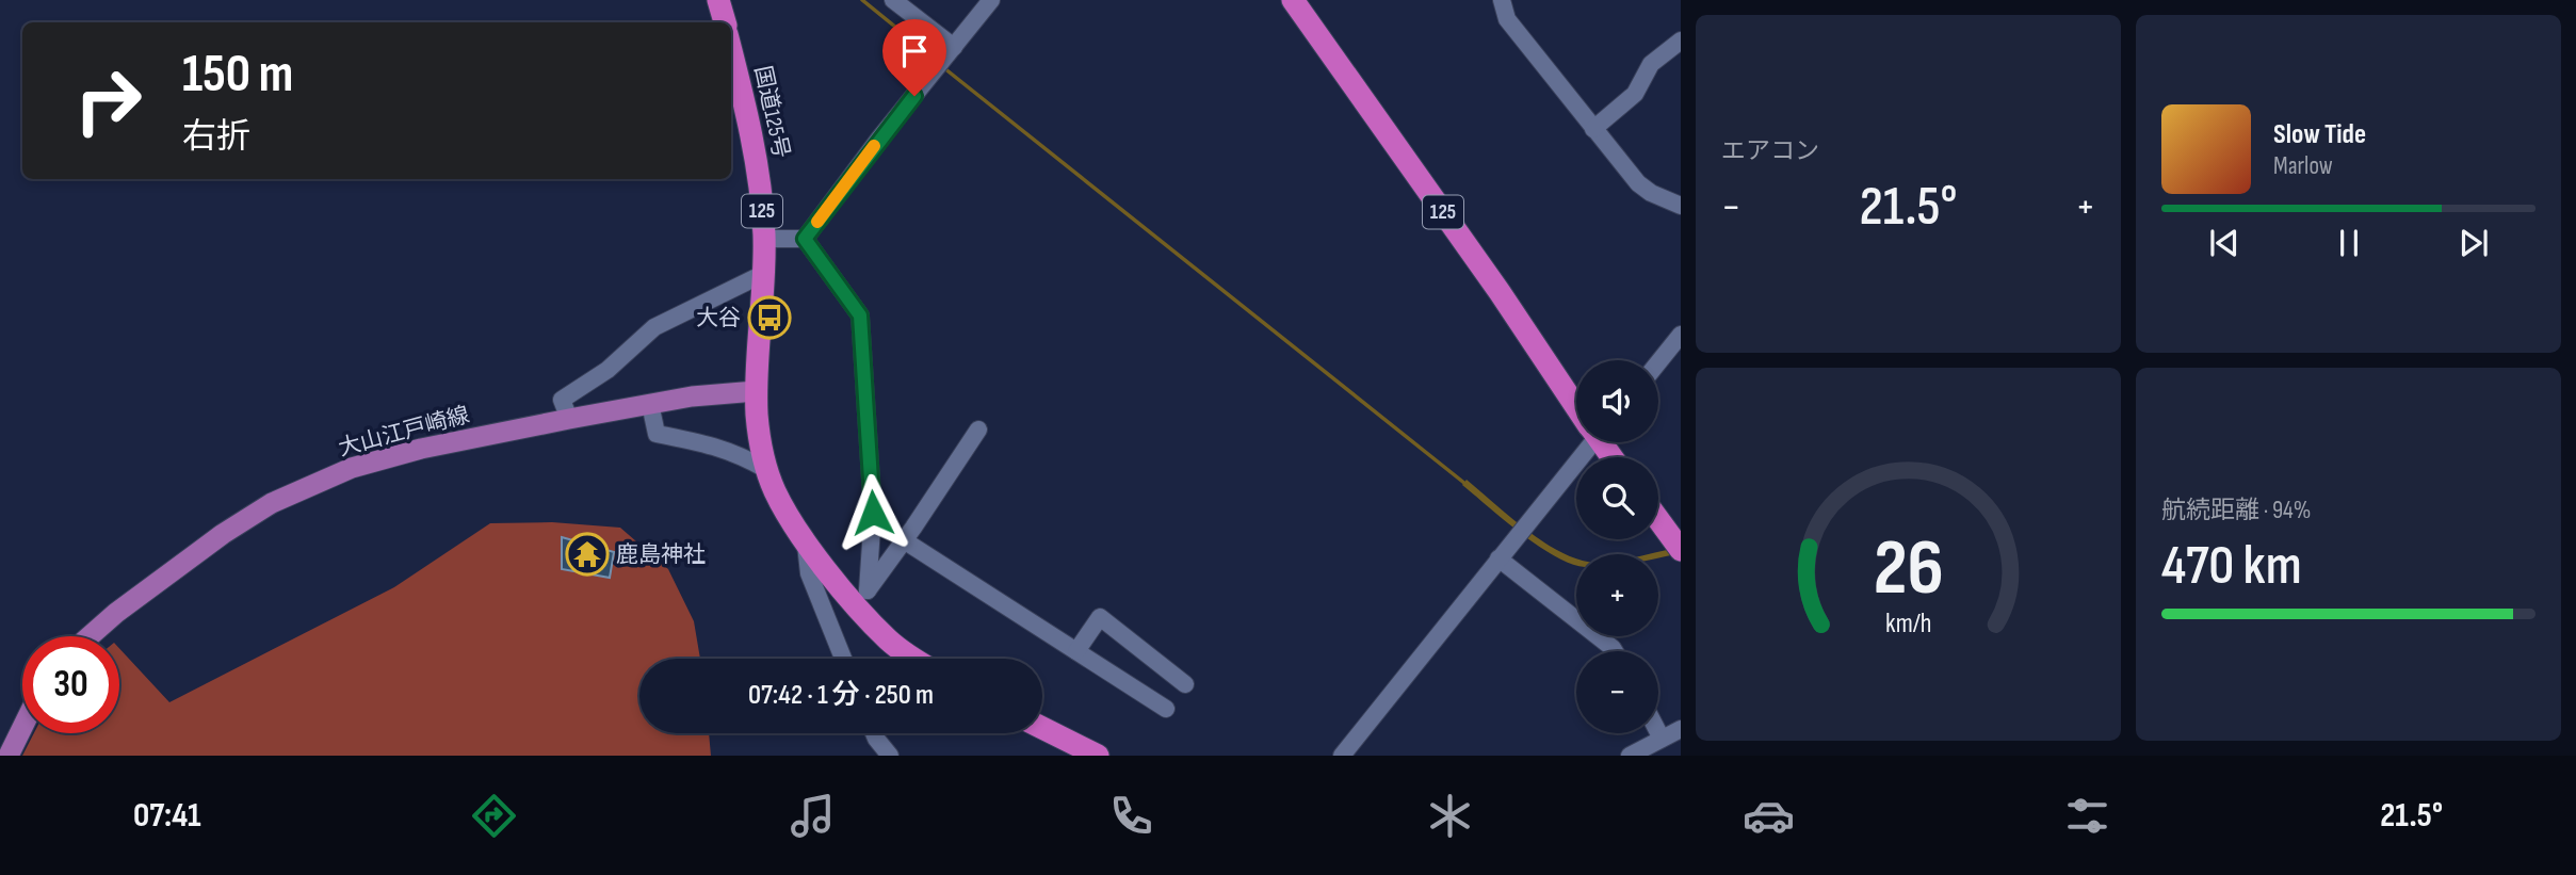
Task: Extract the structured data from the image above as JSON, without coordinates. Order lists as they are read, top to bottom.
{
  "streets": {
    "highway": ["国道125号", "125"],
    "main road": ["大山江戸崎線"]
  },
  "crossings": [
    ["国道125号", "大山江戸崎線"]
  ],
  "places": {
    "bus stop": ["大谷"],
    "temple": ["鹿島神社"]
  },
  "page": {
    "tile": [
      "エアコン",
      ["航続距離 · 94%", "470 km"]
    ],
    "turn": ["150 m", "右折"],
    "song": ["Slow Tide", "Marlow"],
    "heat": ["−", "21.5°", "+"],
    "map_buttons": ["+", "−"],
    "limit": "30",
    "trip": "07:42 · 1 分 · 250 m",
    "tabs": ["07:41", "21.5°"],
    "gauge": ["26", "km/h"]
  }
}
